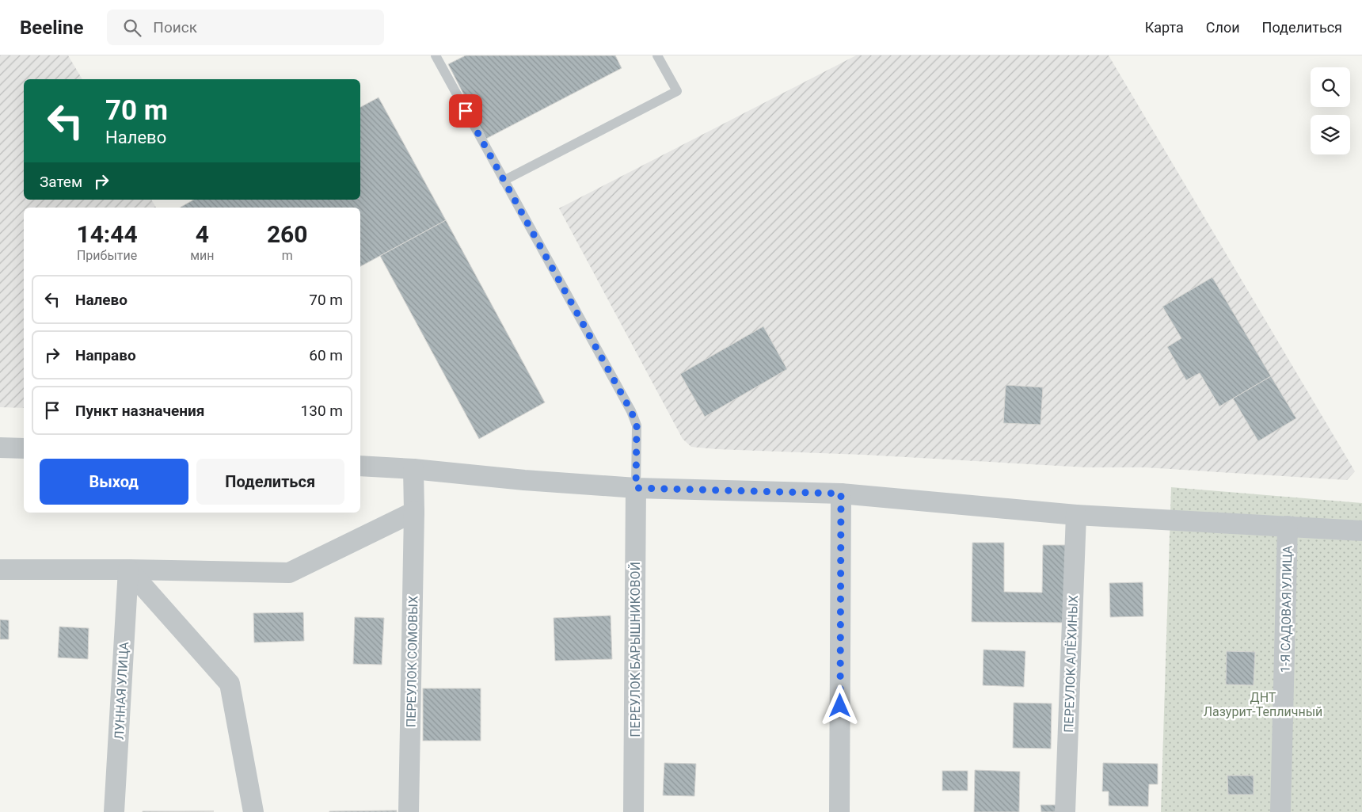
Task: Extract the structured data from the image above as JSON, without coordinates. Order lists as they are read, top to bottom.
{
  "streets": {
    "street": [
      "1-Я САДОВАЯ УЛИЦА",
      "ПЕРЕУЛОК БАРЫШНИКОВОЙ",
      "ПЕРЕУЛОК СОМОВЫХ",
      "ПЕРЕУЛОК АЛЁХИНЫХ",
      "ЛУННАЯ УЛИЦА"
    ]
  },
  "parks": ["ДНТ Лазурит-Тепличный"],
  "page": {
    "header": "Beeline",
    "search": "Поиск",
    "nav": ["Карта", "Слои", "Поделиться"],
    "turn": ["70 m", "Налево"],
    "then": "Затем",
    "eta": [
      "14:44",
      "Прибытие",
      "4",
      "мин",
      "260",
      "m"
    ],
    "list": [
      {
        "name": "Налево",
        "value": "70 m"
      },
      {
        "name": "Направо",
        "value": "60 m"
      },
      {
        "name": "Пункт назначения",
        "value": "130 m"
      }
    ],
    "buttons": ["Выход", "Поделиться"]
  }
}
